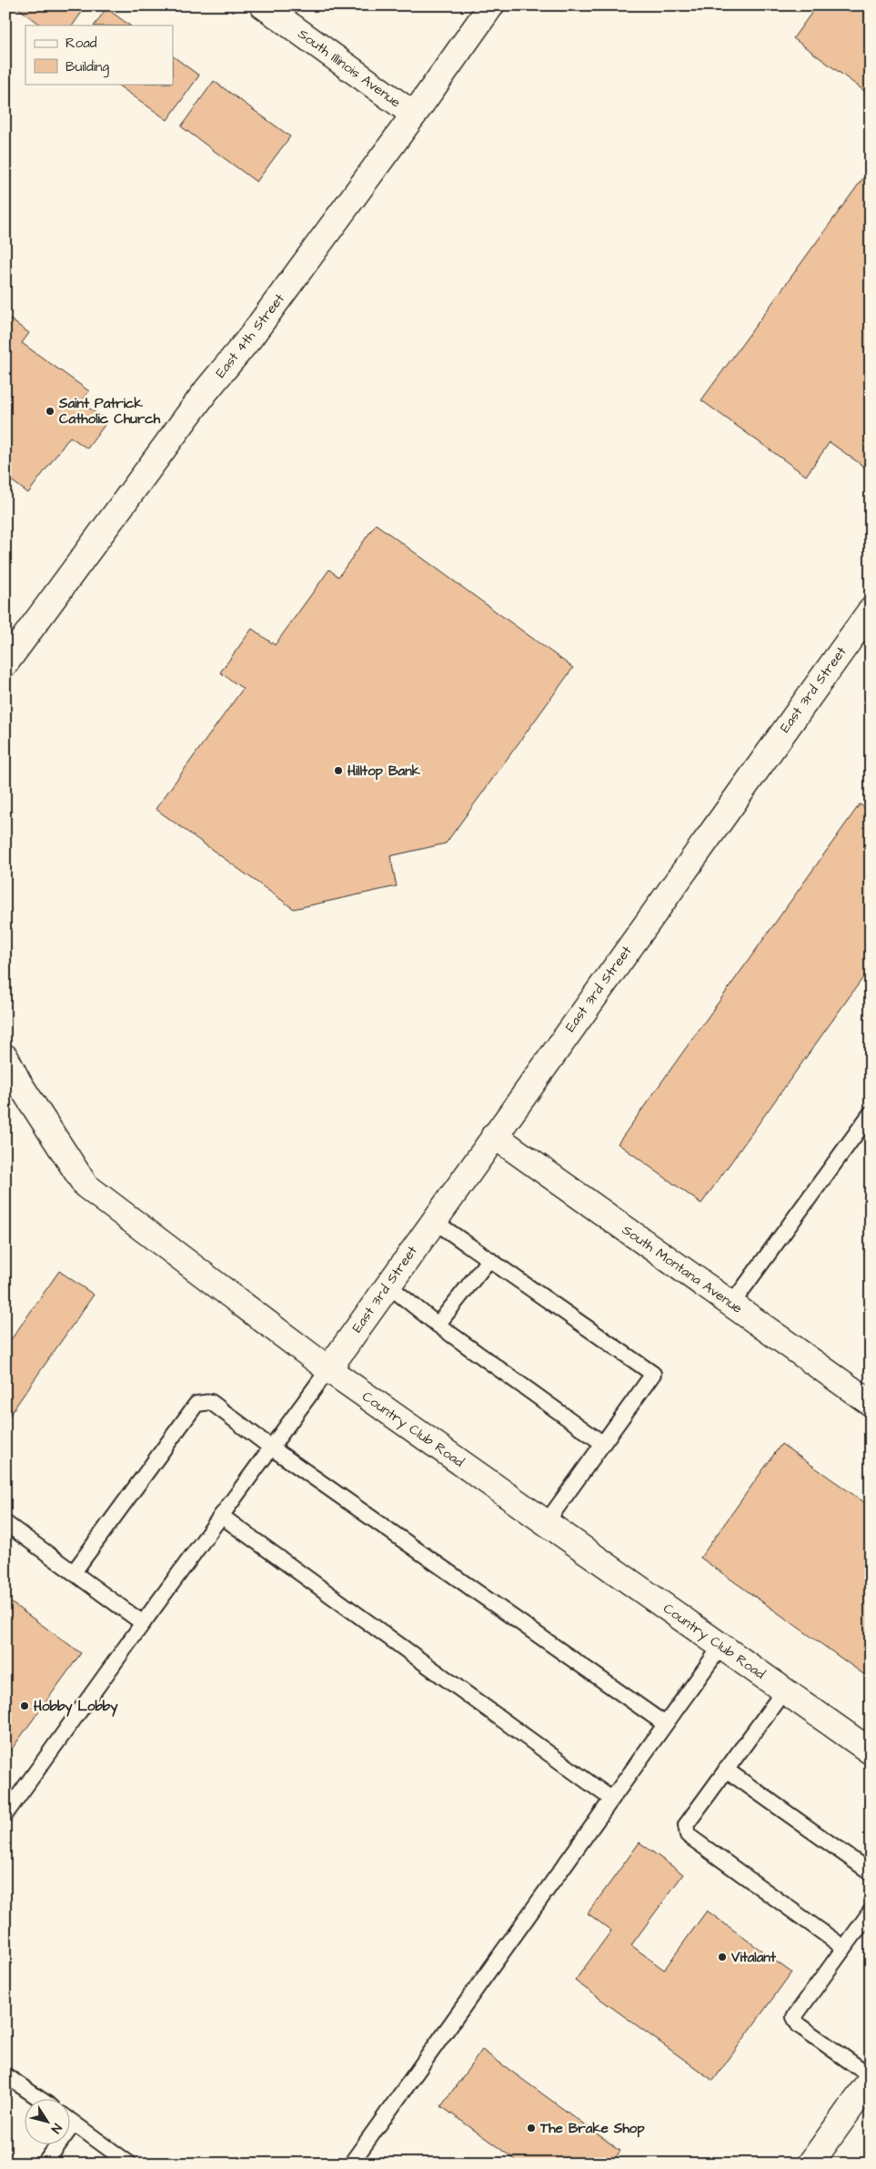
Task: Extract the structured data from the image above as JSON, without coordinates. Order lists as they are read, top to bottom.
{
  "streets": {
    "street": [
      "South Illinois Avenue",
      "East 4th Street",
      "East 3rd Street",
      "South Montana Avenue",
      "Country Club Road"
    ]
  },
  "crossings": [
    ["South Illinois Avenue", "East 4th Street"],
    ["East 3rd Street", "South Montana Avenue"],
    ["East 3rd Street", "Country Club Road"]
  ],
  "places": [
    "Saint Patrick Catholic Church",
    "Hilltop Bank",
    "Hobby Lobby",
    "Vitalant",
    "The Brake Shop"
  ],
  "legend": ["Road", "Building"],
  "north": "bottom right"
}
